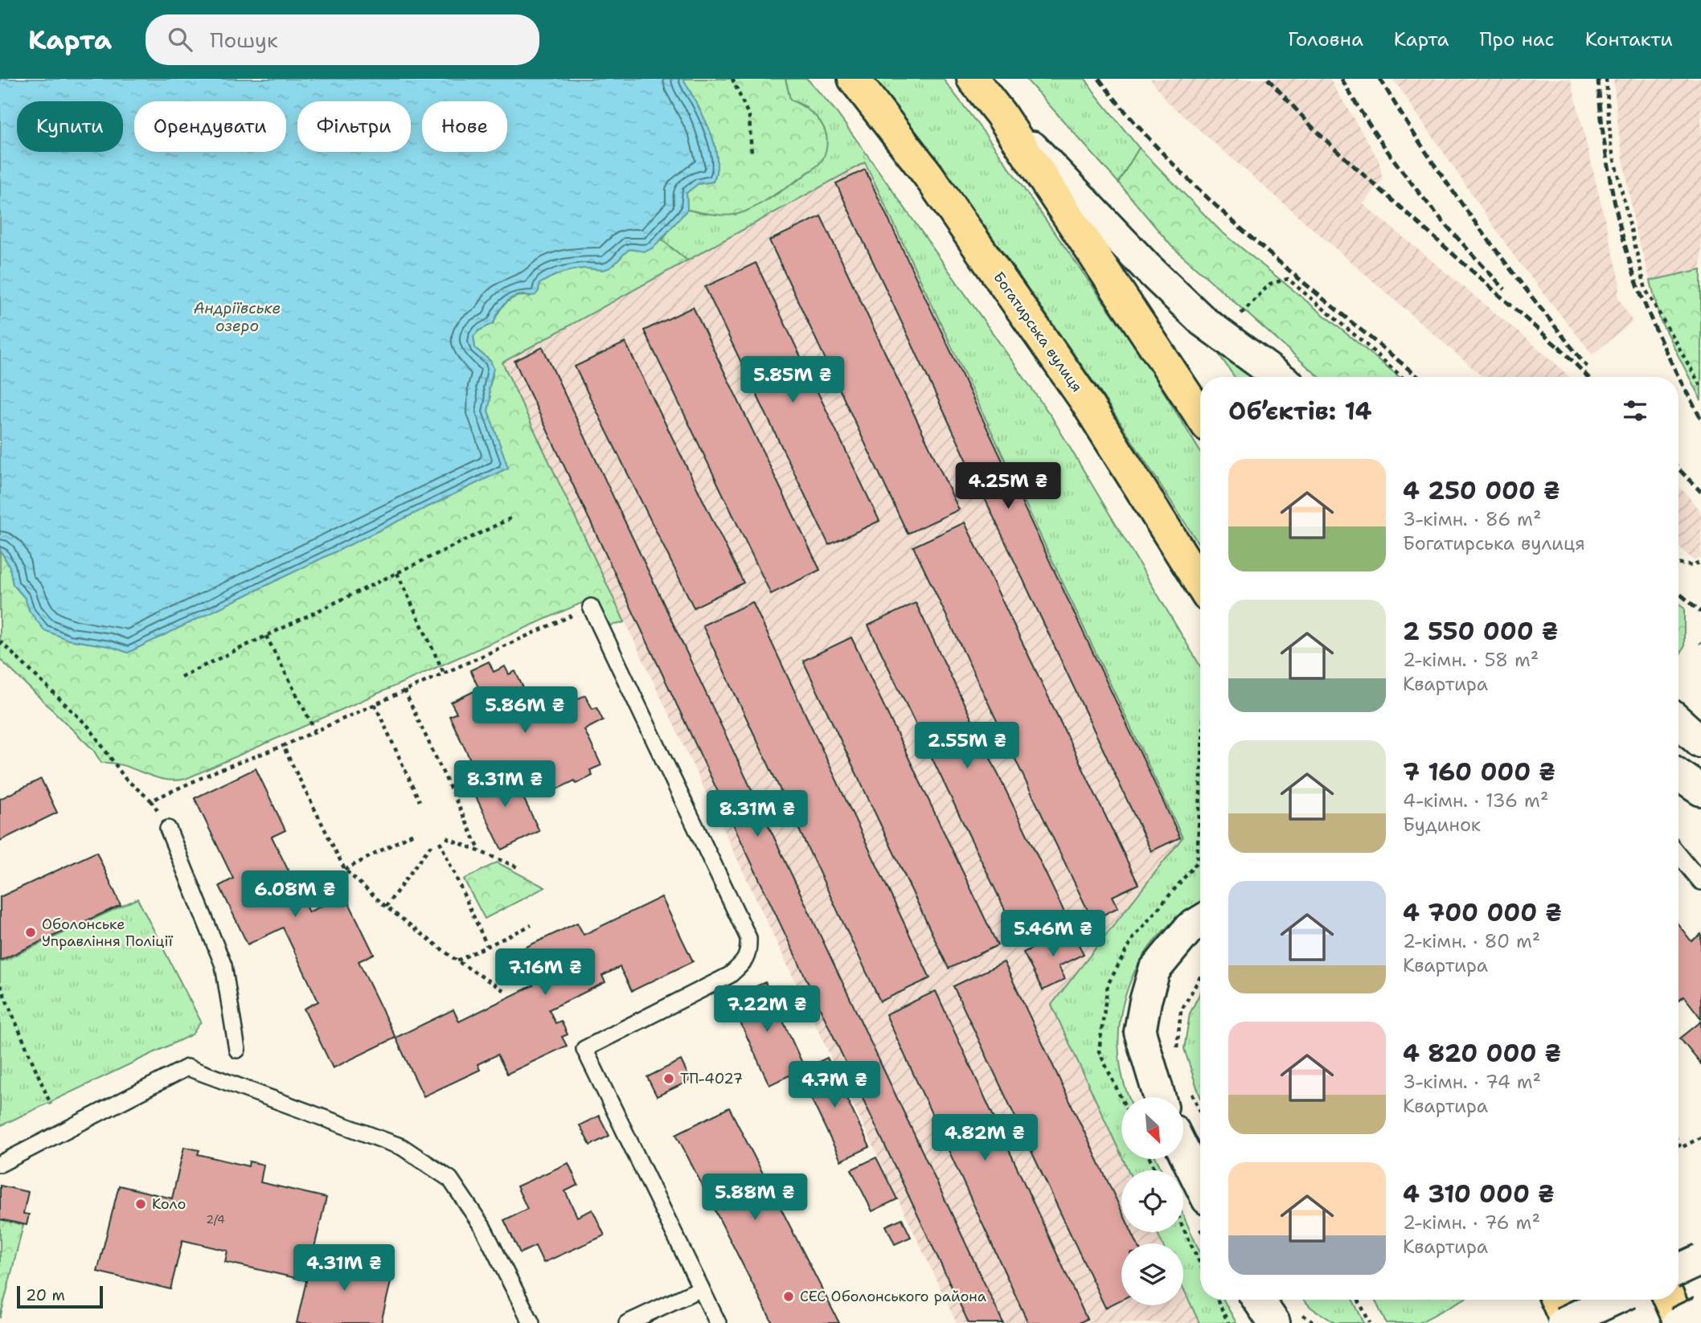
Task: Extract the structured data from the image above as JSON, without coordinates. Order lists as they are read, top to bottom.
{
  "streets": {
    "main road": ["Богатирська вулиця"]
  },
  "water": ["Андріївське озеро"],
  "places": [
    "Оболонське Управління Поліції",
    "ТП-4027",
    "Коло",
    "СЕС Оболонського района"
  ],
  "house_numbers": ["2/4"],
  "scale_bar": "20 m",
  "north": "bottom right",
  "page": {
    "header": "Карта",
    "search": "Пошук",
    "nav": [
      "Головна",
      "Карта",
      "Про нас",
      "Контакти"
    ],
    "chip": [
      "Купити",
      "Орендувати",
      "Фільтри",
      "Нове"
    ],
    "price": [
      "5.85M ₴",
      "4.25M ₴",
      "5.86M ₴",
      "2.55M ₴",
      "8.31M ₴",
      "8.31M ₴",
      "6.08M ₴",
      "5.46M ₴",
      "7.16M ₴",
      "7.22M ₴",
      "4.7M ₴",
      "4.82M ₴",
      "5.88M ₴",
      "4.31M ₴"
    ],
    "heading": "Об’єктів: 14",
    "list": [
      {
        "name": "4 250 000 ₴",
        "note": "3-кімн. · 86 m² · Богатирська вулиця"
      },
      {
        "name": "2 550 000 ₴",
        "note": "2-кімн. · 58 m² · Квартира"
      },
      {
        "name": "7 160 000 ₴",
        "note": "4-кімн. · 136 m² · Будинок"
      },
      {
        "name": "4 700 000 ₴",
        "note": "2-кімн. · 80 m² · Квартира"
      },
      {
        "name": "4 820 000 ₴",
        "note": "3-кімн. · 74 m² · Квартира"
      },
      {
        "name": "4 310 000 ₴",
        "note": "2-кімн. · 76 m² · Квартира"
      }
    ],
    "scale": "20 m"
  }
}
